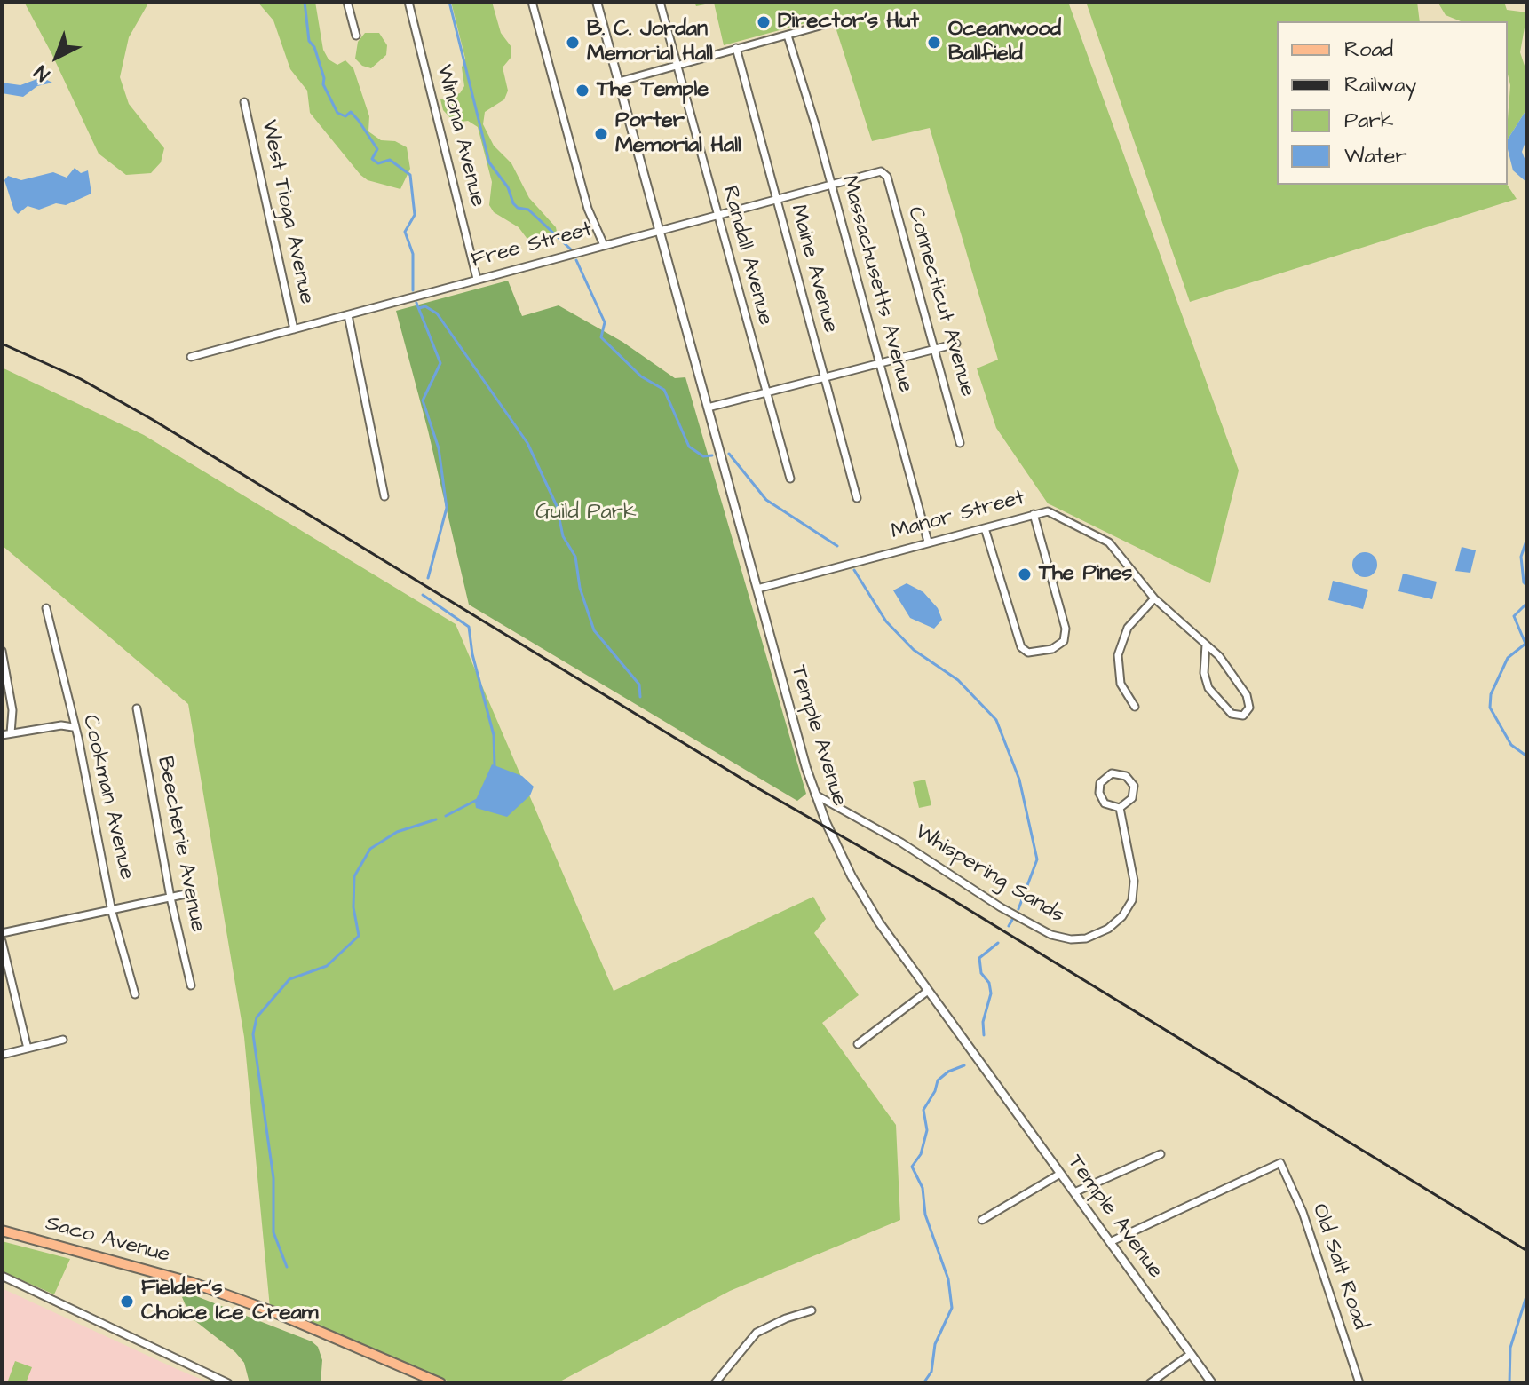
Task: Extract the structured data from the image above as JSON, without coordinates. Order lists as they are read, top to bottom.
{
  "streets": {
    "main road": ["Saco Avenue"],
    "street": [
      "Winona Avenue",
      "West Tioga Avenue",
      "Free Street",
      "Randall Avenue",
      "Maine Avenue",
      "Massachusetts Avenue",
      "Connecticut Avenue",
      "Manor Street",
      "Temple Avenue",
      "Cookman Avenue",
      "Beecherie Avenue",
      "Whispering Sands",
      "Old Salt Road"
    ]
  },
  "crossings": [
    ["Winona Avenue", "Free Street"],
    ["West Tioga Avenue", "Free Street"],
    ["Free Street", "Randall Avenue"],
    ["Free Street", "Maine Avenue"],
    ["Free Street", "Massachusetts Avenue"],
    ["Free Street", "Connecticut Avenue"],
    ["Free Street", "Temple Avenue"],
    ["Massachusetts Avenue", "Manor Street"],
    ["Manor Street", "Temple Avenue"],
    ["Temple Avenue", "Whispering Sands"],
    ["Temple Avenue", "Old Salt Road"]
  ],
  "parks": ["Guild Park"],
  "places": [
    "Director's Hut",
    "B. C. Jordan Memorial Hall",
    "Oceanwood Ballfield",
    "The Temple",
    "Porter Memorial Hall",
    "The Pines",
    "Fielder's Choice Ice Cream"
  ],
  "legend": [
    "Road",
    "Railway",
    "Park",
    "Water"
  ],
  "north": "bottom left"
}
